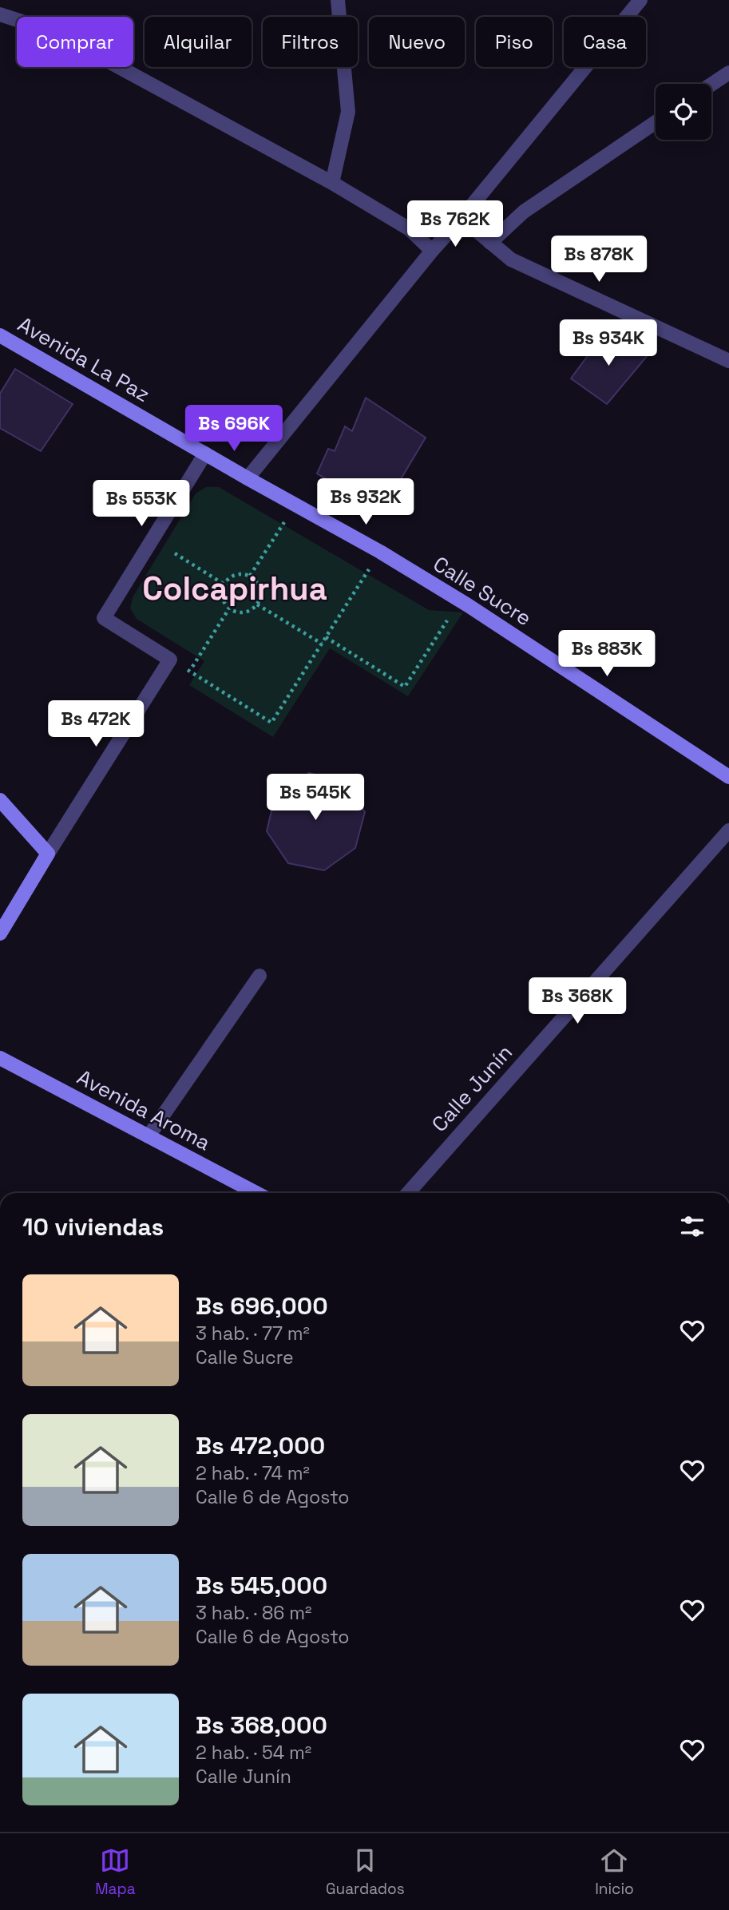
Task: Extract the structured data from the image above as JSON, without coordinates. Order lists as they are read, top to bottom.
{
  "streets": {
    "main road": ["Avenida La Paz", "Calle Sucre", "Avenida Aroma"],
    "street": ["Calle Junín"]
  },
  "crossings": [
    ["Avenida La Paz", "Calle Sucre"]
  ],
  "districts": ["Colcapirhua"],
  "page": {
    "chip": [
      "Comprar",
      "Alquilar",
      "Filtros",
      "Nuevo",
      "Piso",
      "Casa"
    ],
    "price": [
      "Bs 762K",
      "Bs 878K",
      "Bs 934K",
      "Bs 696K",
      "Bs 932K",
      "Bs 553K",
      "Bs 883K",
      "Bs 472K",
      "Bs 545K",
      "Bs 368K"
    ],
    "heading": "10 viviendas",
    "list": [
      {
        "name": "Bs 696,000",
        "note": "3 hab. · 77 m² · Calle Sucre"
      },
      {
        "name": "Bs 472,000",
        "note": "2 hab. · 74 m² · Calle 6 de Agosto"
      },
      {
        "name": "Bs 545,000",
        "note": "3 hab. · 86 m² · Calle 6 de Agosto"
      },
      {
        "name": "Bs 368,000",
        "note": "2 hab. · 54 m² · Calle Junín"
      }
    ],
    "tabs": ["Mapa", "Guardados", "Inicio"]
  }
}
